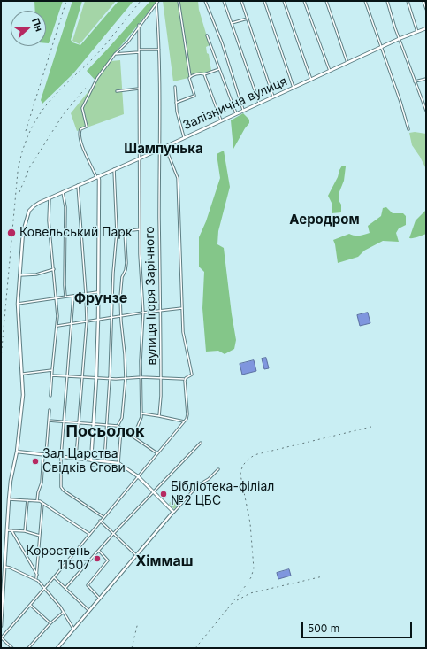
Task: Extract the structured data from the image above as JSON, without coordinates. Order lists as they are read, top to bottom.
{
  "streets": {
    "street": ["Залізнична вулиця", "вулиця Ігоря Зарічного"]
  },
  "crossings": [
    ["Залізнична вулиця", "вулиця Ігоря Зарічного"]
  ],
  "districts": [
    "Шампунька",
    "Аеродром",
    "Фрунзе",
    "Посьолок",
    "Хіммаш"
  ],
  "places": [
    "Ковельський Парк",
    "Зал Царства Свідків Єгови",
    "Бібліотека-філіал №2 ЦБС",
    "Коростень 11507"
  ],
  "scale_bar": "500 m",
  "north": "right"
}
